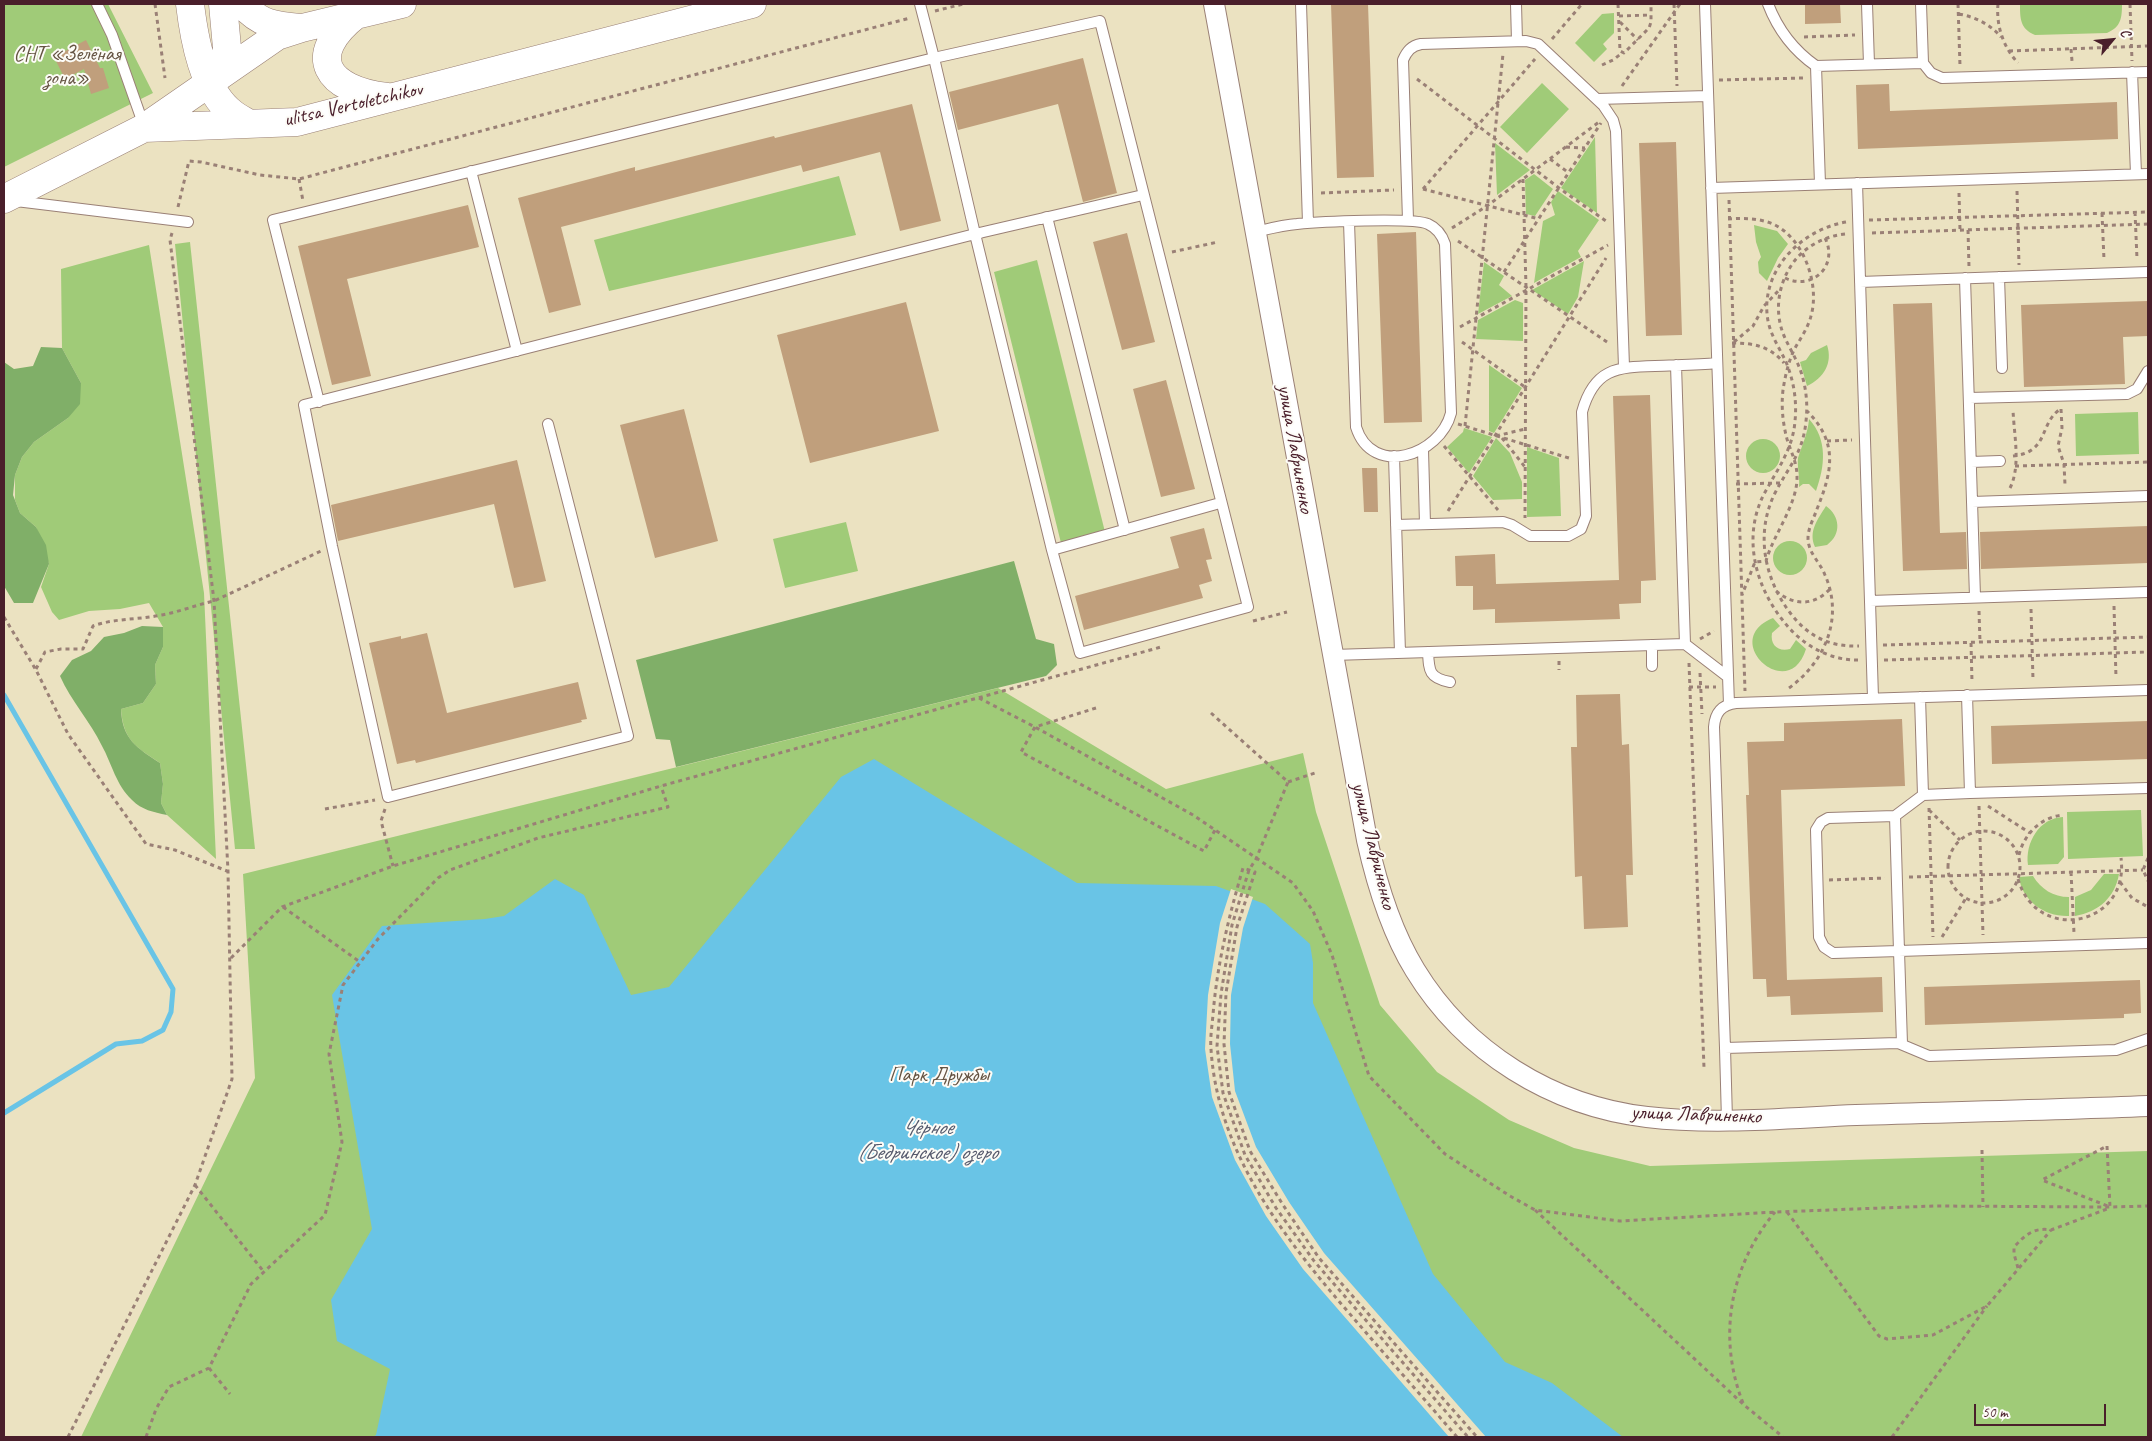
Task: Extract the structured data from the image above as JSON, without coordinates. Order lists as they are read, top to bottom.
{
  "streets": {
    "main road": ["ulitsa Vertoletchikov"],
    "street": ["улица Лавриненко"]
  },
  "water": ["Чёрное (Бедринское) озеро"],
  "parks": ["СНТ «Зелёная зона»", "Парк Дружбы"],
  "scale_bar": "50 m",
  "north": "top right"
}
